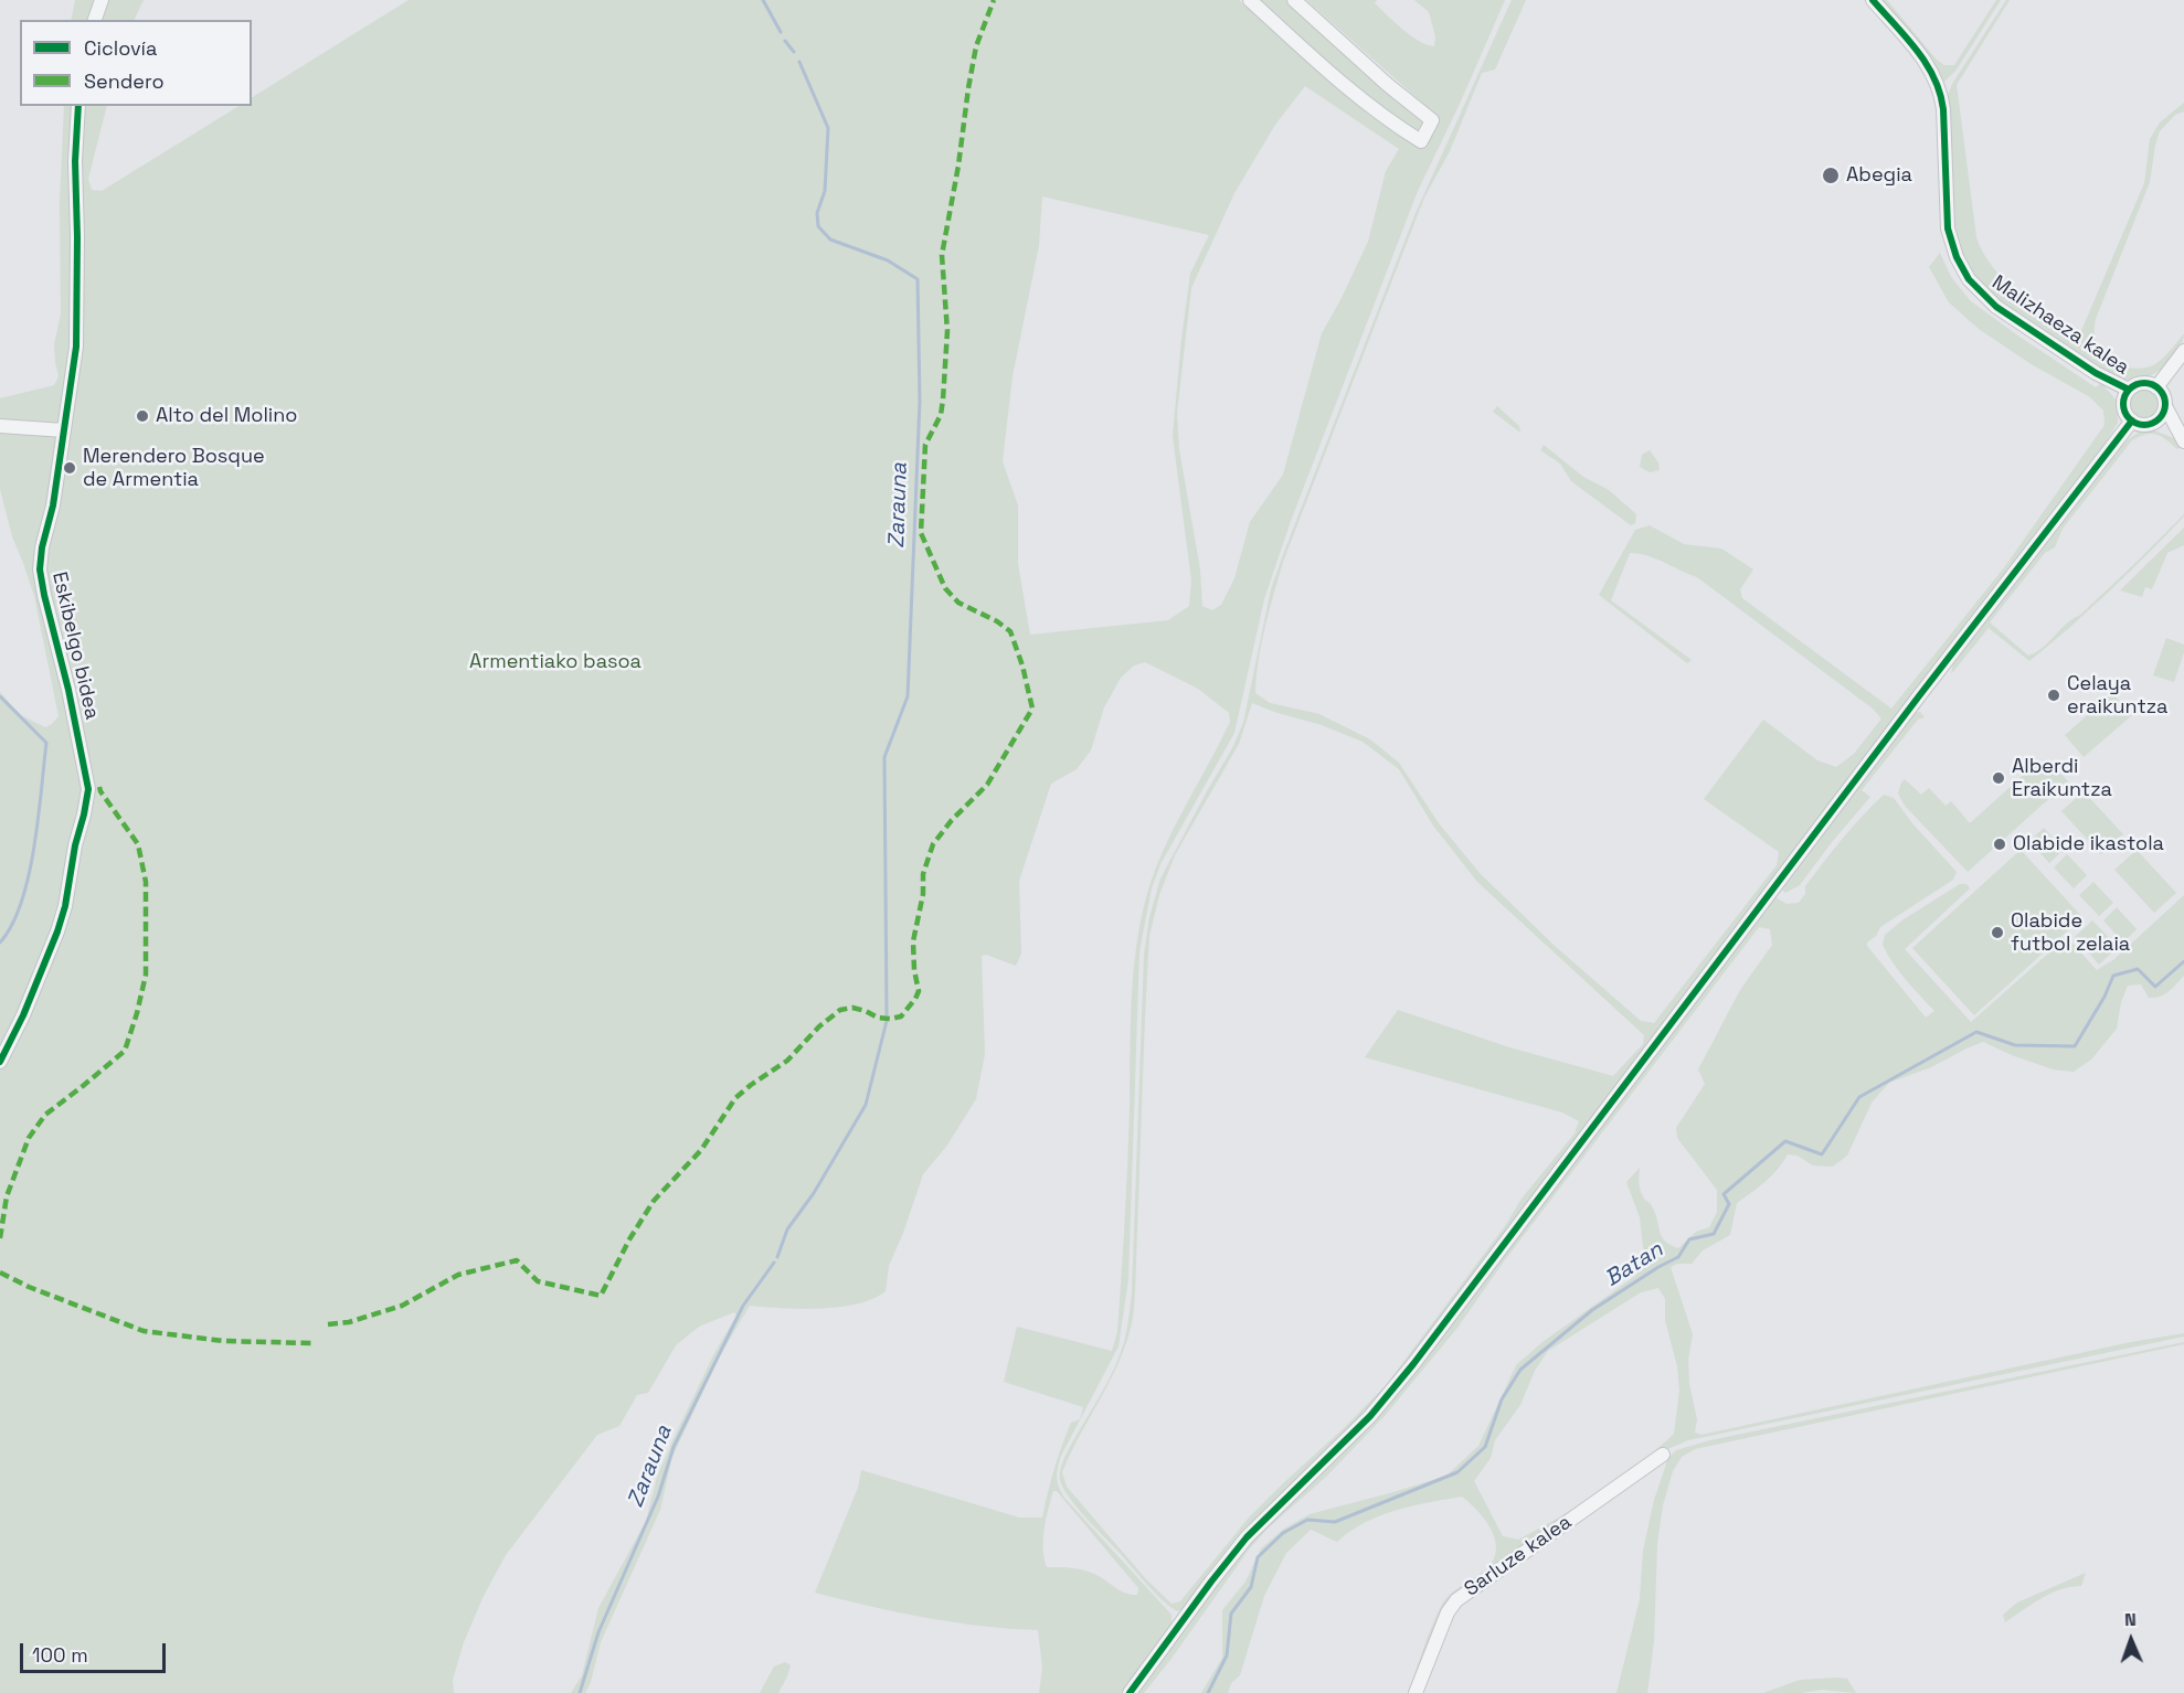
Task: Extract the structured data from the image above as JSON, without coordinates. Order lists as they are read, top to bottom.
{
  "streets": {
    "street": ["Malizhaeza kalea", "Eskibelgo bidea", "Sarluze kalea"]
  },
  "water": ["Zarauna", "Batan"],
  "parks": ["Armentiako basoa"],
  "places": [
    "Abegia",
    "Alto del Molino",
    "Merendero Bosque de Armentia",
    "Celaya eraikuntza",
    "Alberdi Eraikuntza",
    "Olabide ikastola",
    "Olabide futbol zelaia"
  ],
  "legend": ["Ciclovía", "Sendero"],
  "scale_bar": "100 m",
  "north": "top"
}
